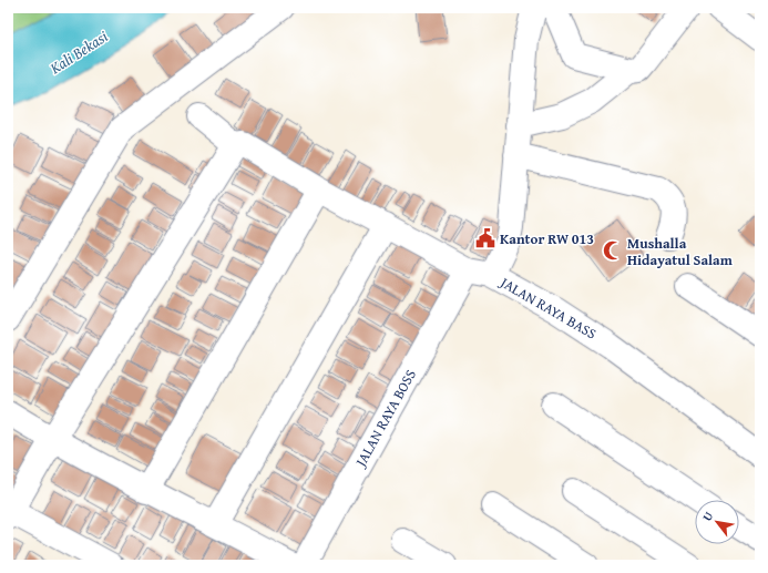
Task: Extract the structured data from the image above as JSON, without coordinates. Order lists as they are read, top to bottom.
{
  "streets": {
    "street": ["JALAN RAYA BASS", "JALAN RAYA BOSS"]
  },
  "water": ["Kali Bekasi"],
  "places": {
    "public building": ["Kantor RW 013"],
    "mosque": ["Mushalla Hidayatul Salam"]
  },
  "north": "top left"
}
